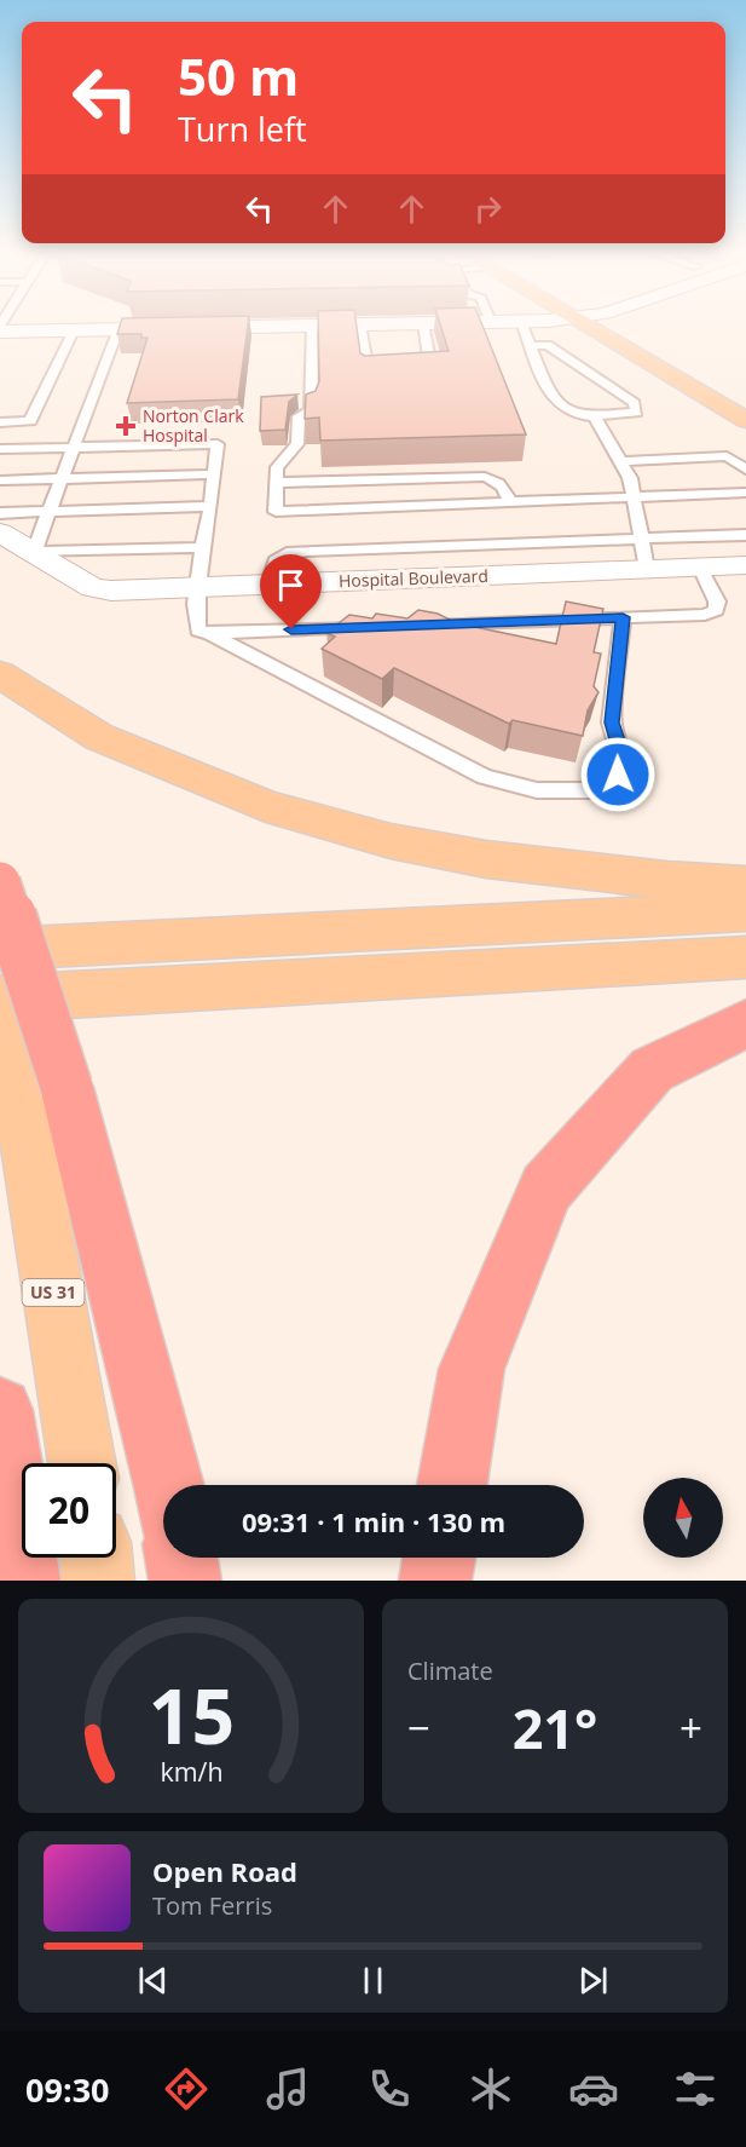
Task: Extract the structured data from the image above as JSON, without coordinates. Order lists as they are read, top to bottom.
{
  "streets": {
    "main road": ["US 31"],
    "street": ["Hospital Boulevard"]
  },
  "places": {
    "health": ["Norton Clark Hospital"]
  },
  "north": "top",
  "page": {
    "turn": ["50 m", "Turn left"],
    "limit": "20",
    "trip": "09:31 · 1 min · 130 m",
    "tile": "Climate",
    "heat": ["−", "21°", "+"],
    "song": ["Open Road", "Tom Ferris"],
    "tabs": "09:30",
    "gauge": ["15", "km/h"]
  }
}
